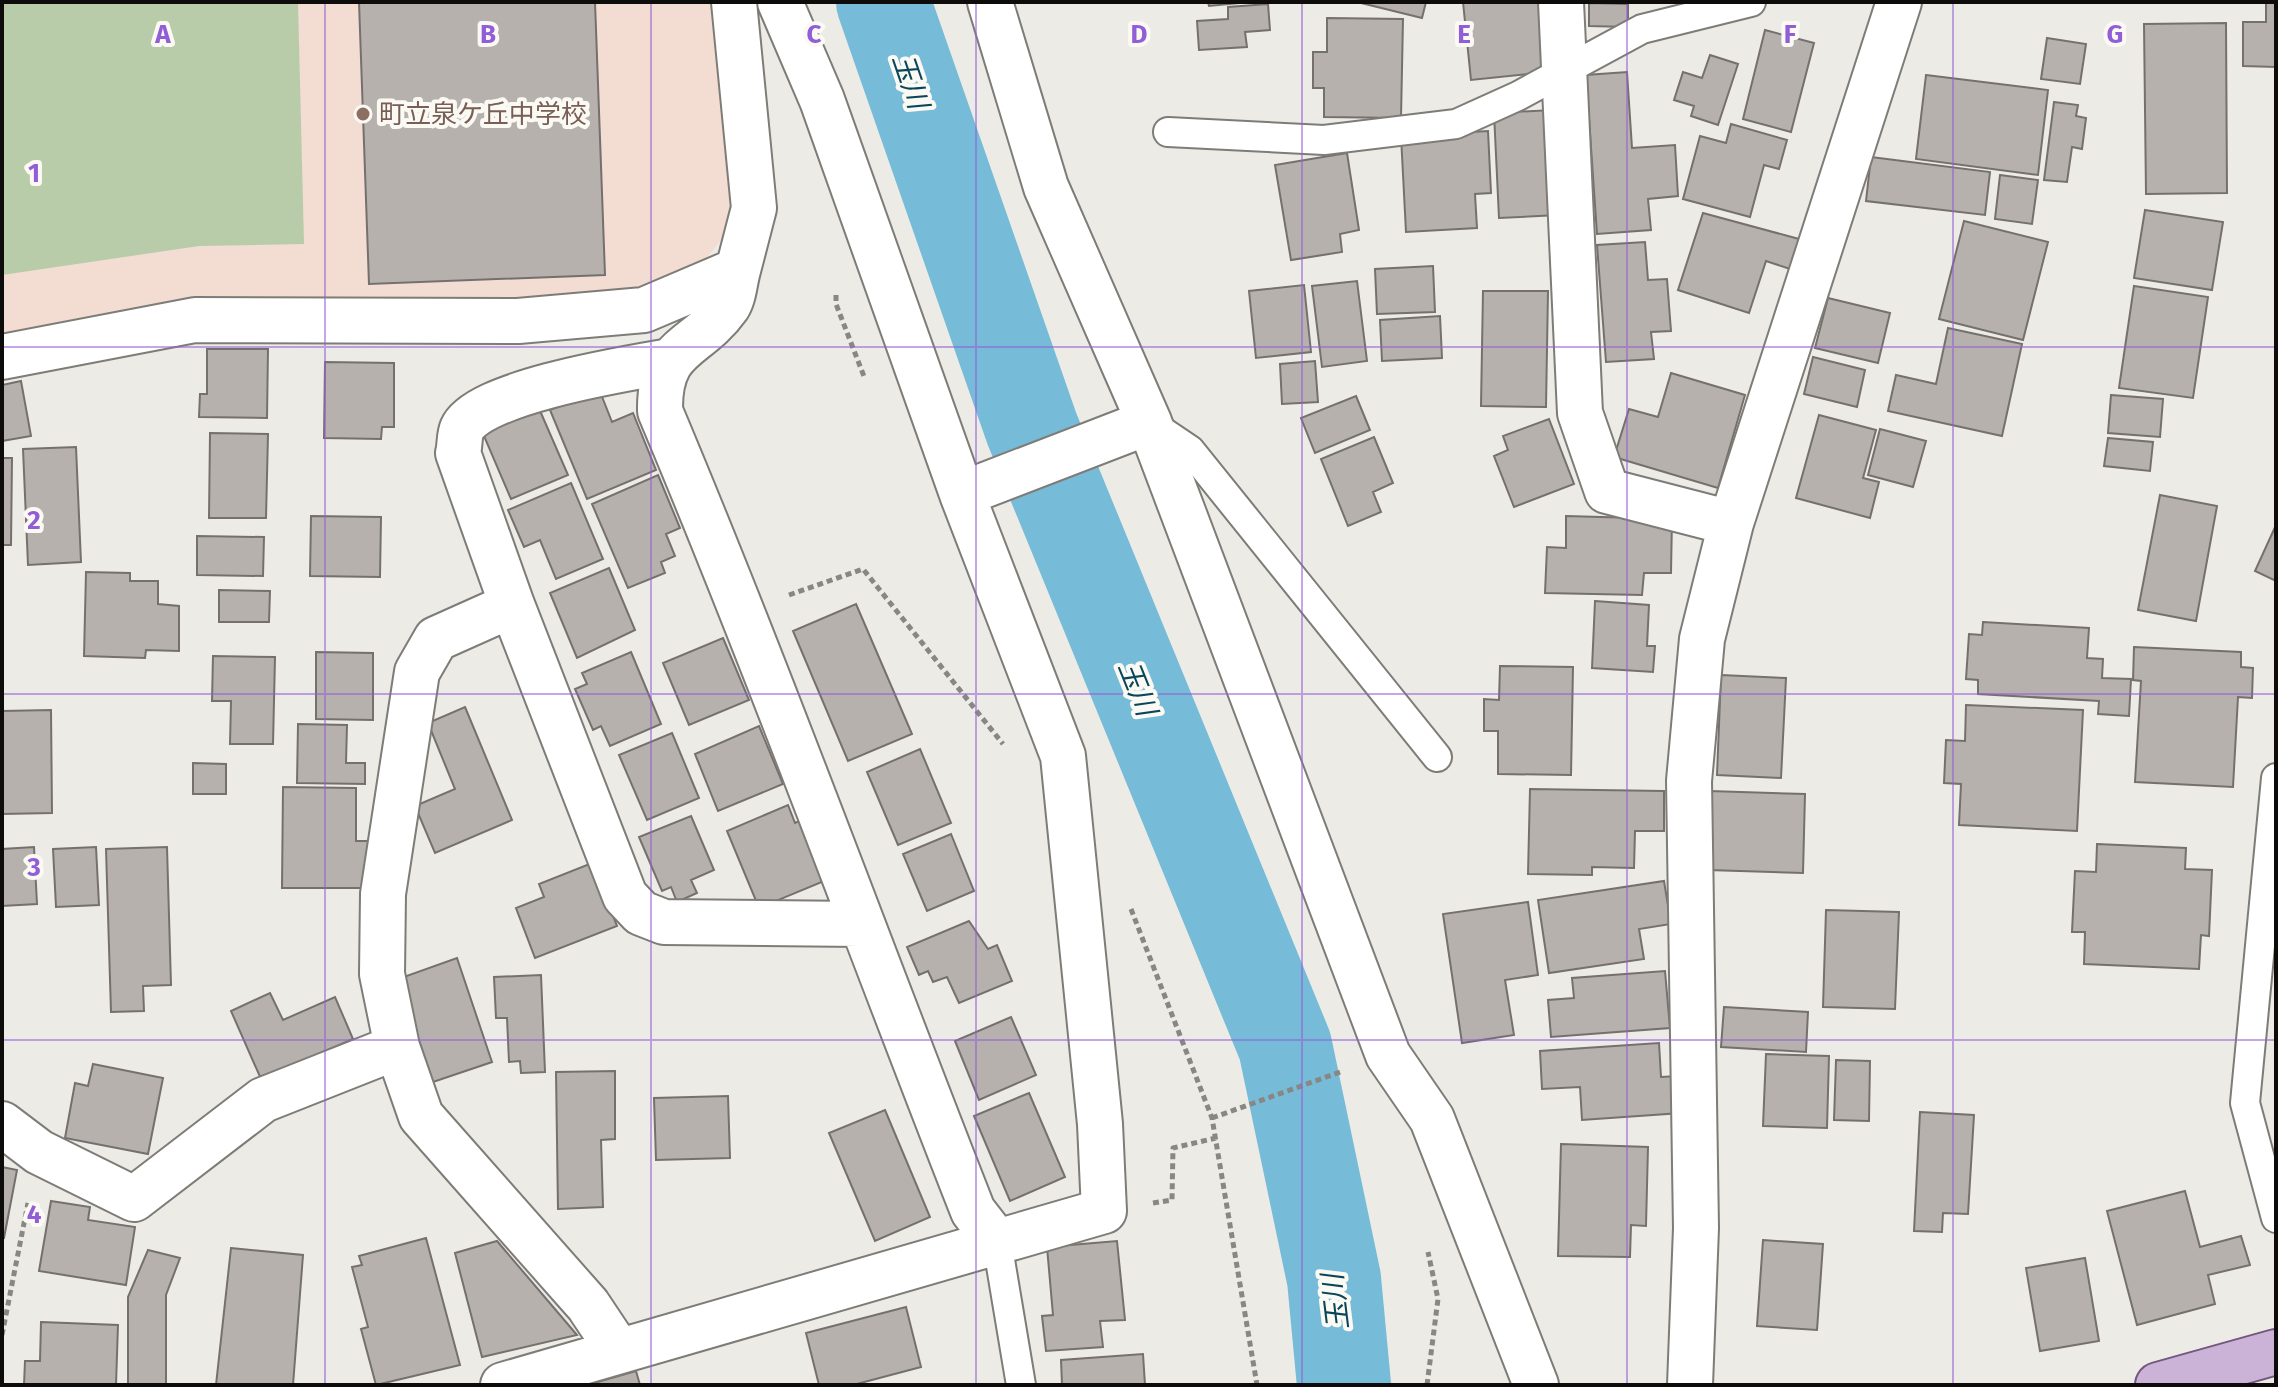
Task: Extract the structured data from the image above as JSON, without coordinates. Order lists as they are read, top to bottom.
{
  "water": ["玉川"],
  "places": ["町立泉ケ丘中学校"],
  "grid": {
    "columns": [
      "A",
      "B",
      "C",
      "D",
      "E",
      "F",
      "G"
    ],
    "rows": [
      "1",
      "2",
      "3",
      "4"
    ]
  }
}
